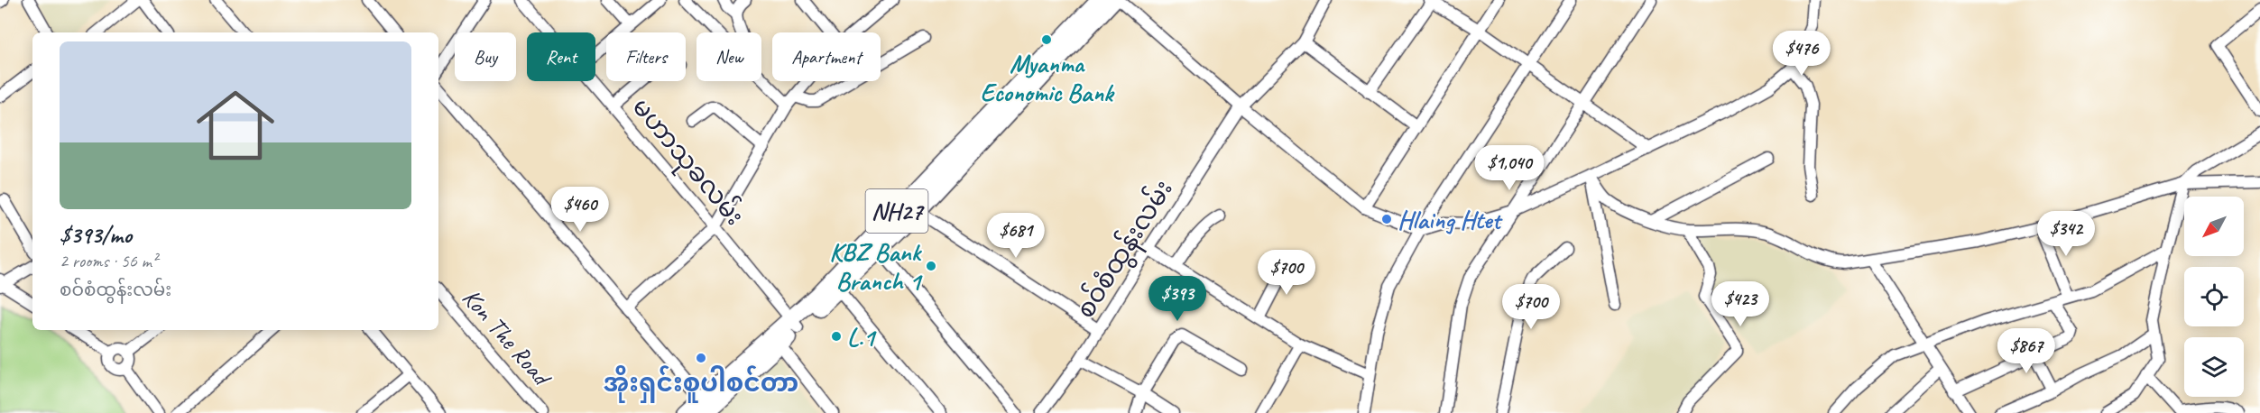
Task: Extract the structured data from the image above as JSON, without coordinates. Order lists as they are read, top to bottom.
{
  "streets": {
    "highway": ["NH27"],
    "street": ["မဟာသုခလမ်း", "စဝ်စံထွန်းလမ်း", "Kon The Road"]
  },
  "crossings": [
    ["မဟာသုခလမ်း", "NH27"]
  ],
  "places": [
    "Myanma Economic Bank",
    "Hlaing Htet",
    "KBZ Bank Branch 1",
    "L.1",
    "အိုးရှင်းစူပါစင်တာ"
  ],
  "north": "bottom left",
  "page": {
    "price": [
      "$476",
      "$1,040",
      "$460",
      "$342",
      "$681",
      "$700",
      "$393",
      "$423",
      "$700",
      "$867"
    ],
    "chip": [
      "Buy",
      "Rent",
      "Filters",
      "New",
      "Apartment"
    ],
    "list": [
      {
        "name": "$393/mo",
        "note": "2 rooms · 56 m² · စဝ်စံထွန်းလမ်း"
      }
    ]
  }
}
